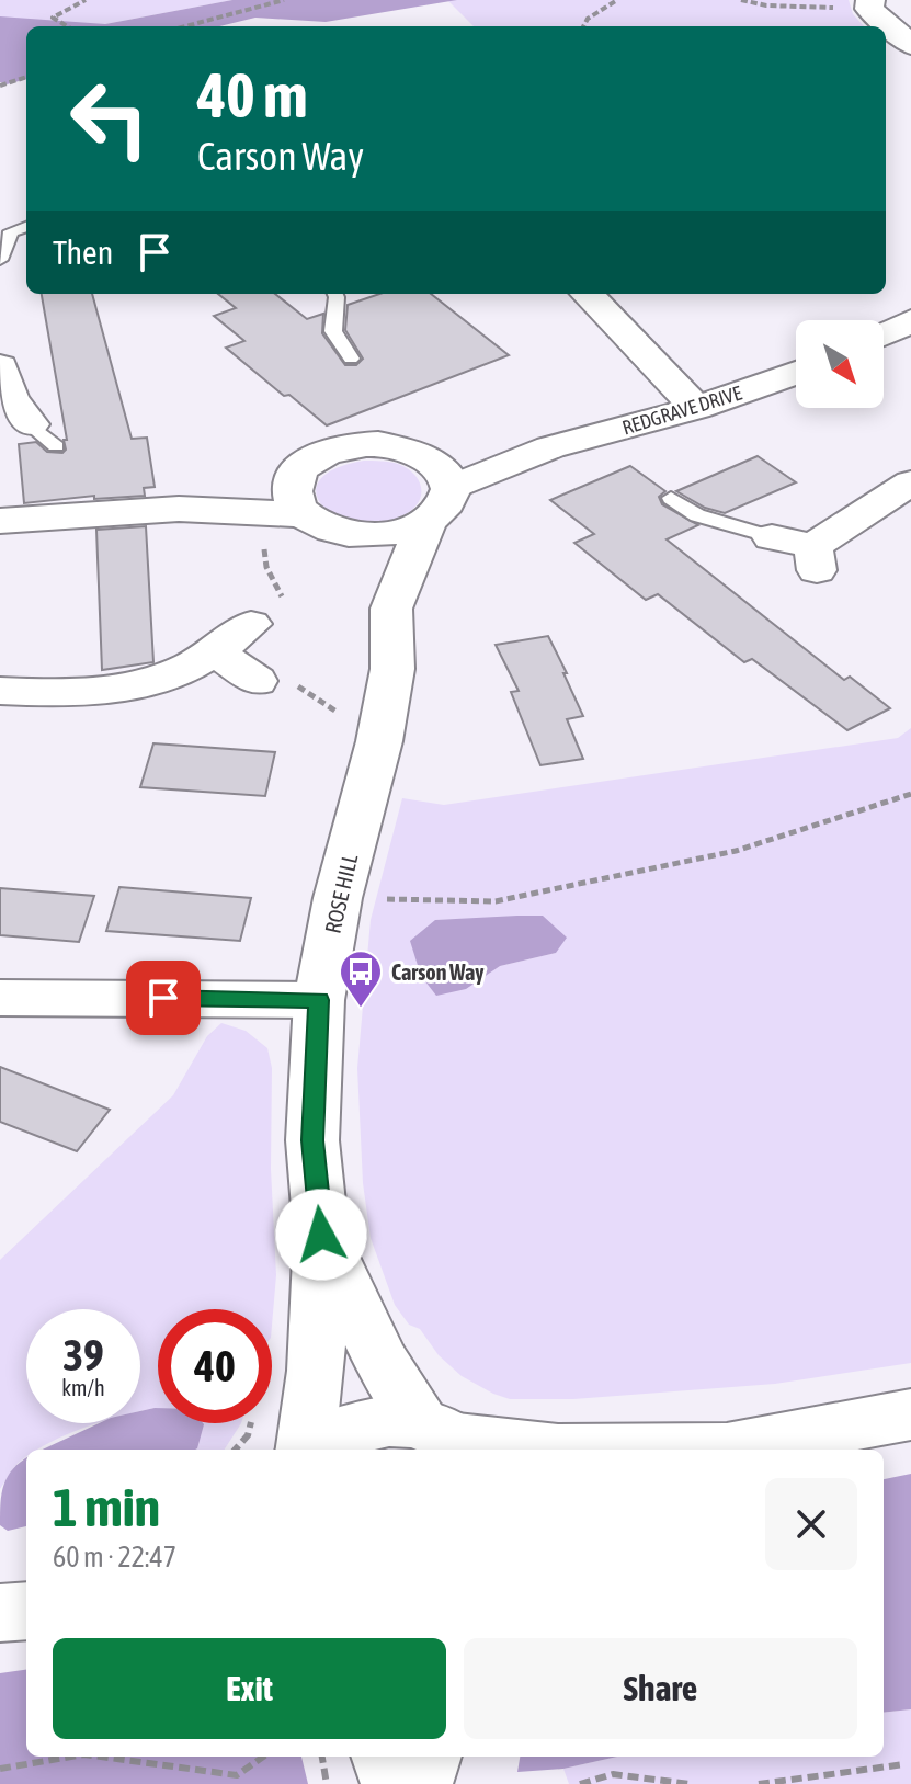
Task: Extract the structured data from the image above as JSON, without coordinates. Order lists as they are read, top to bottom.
{
  "streets": {
    "street": ["REDGRAVE DRIVE", "ROSE HILL"]
  },
  "crossings": [
    ["REDGRAVE DRIVE", "ROSE HILL"]
  ],
  "places": {
    "bus stop": ["Carson Way"]
  },
  "north": "bottom right",
  "page": {
    "turn": ["40 m", "Carson Way"],
    "then": "Then",
    "speed": "39 km/h",
    "limit": "40",
    "heading": ["1 min", "60 m · 22:47"],
    "buttons": ["Exit", "Share"]
  }
}
